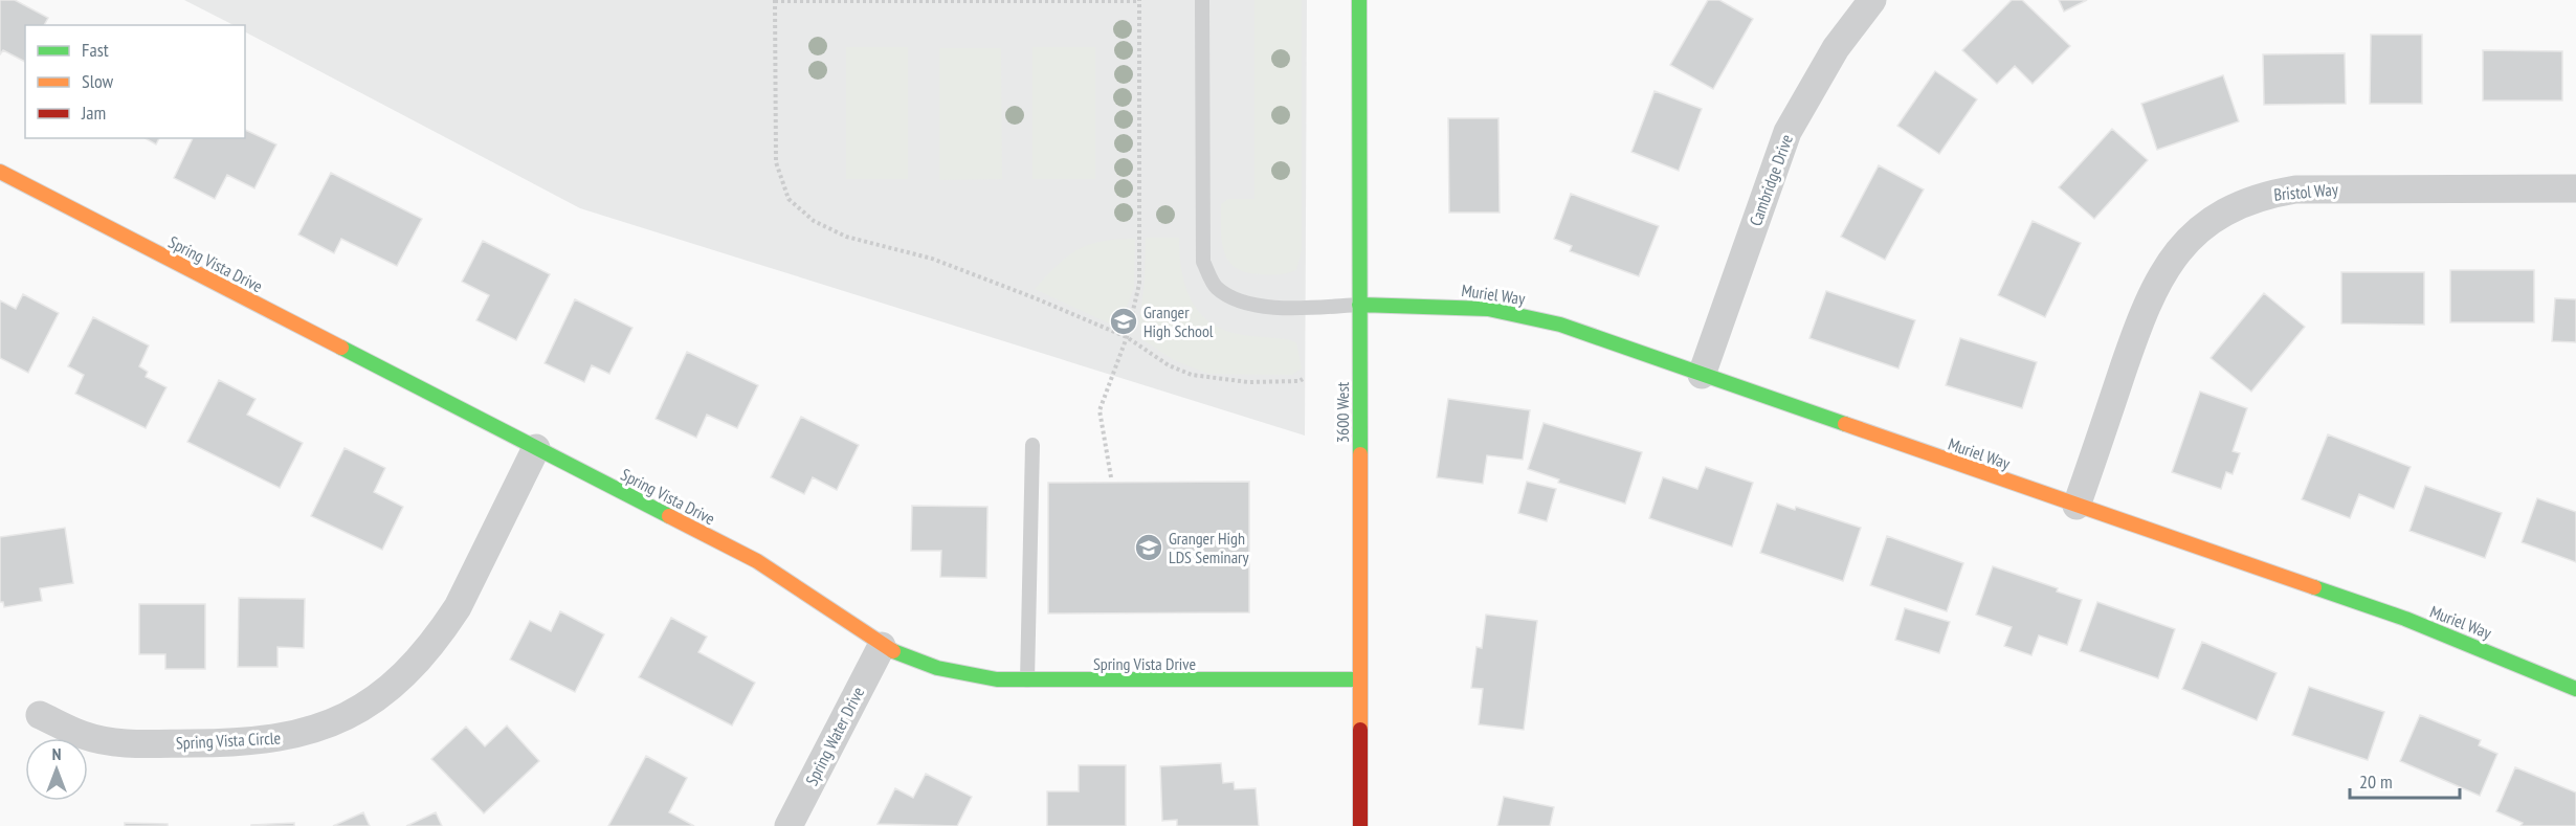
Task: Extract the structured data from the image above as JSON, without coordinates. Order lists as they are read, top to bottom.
{
  "streets": {
    "street": [
      "Cambridge Drive",
      "Bristol Way",
      "Spring Vista Drive",
      "Muriel Way",
      "3600 West",
      "Spring Water Drive",
      "Spring Vista Circle"
    ]
  },
  "crossings": [
    ["Cambridge Drive", "Muriel Way"],
    ["Bristol Way", "Muriel Way"],
    ["Spring Vista Drive", "3600 West"],
    ["Spring Vista Drive", "Spring Water Drive"],
    ["Spring Vista Drive", "Spring Vista Circle"],
    ["Muriel Way", "3600 West"]
  ],
  "places": {
    "school or university": ["Granger High School", "Granger High LDS Seminary"]
  },
  "legend": ["Fast", "Slow", "Jam"],
  "scale_bar": "20 m",
  "north": "top"
}
